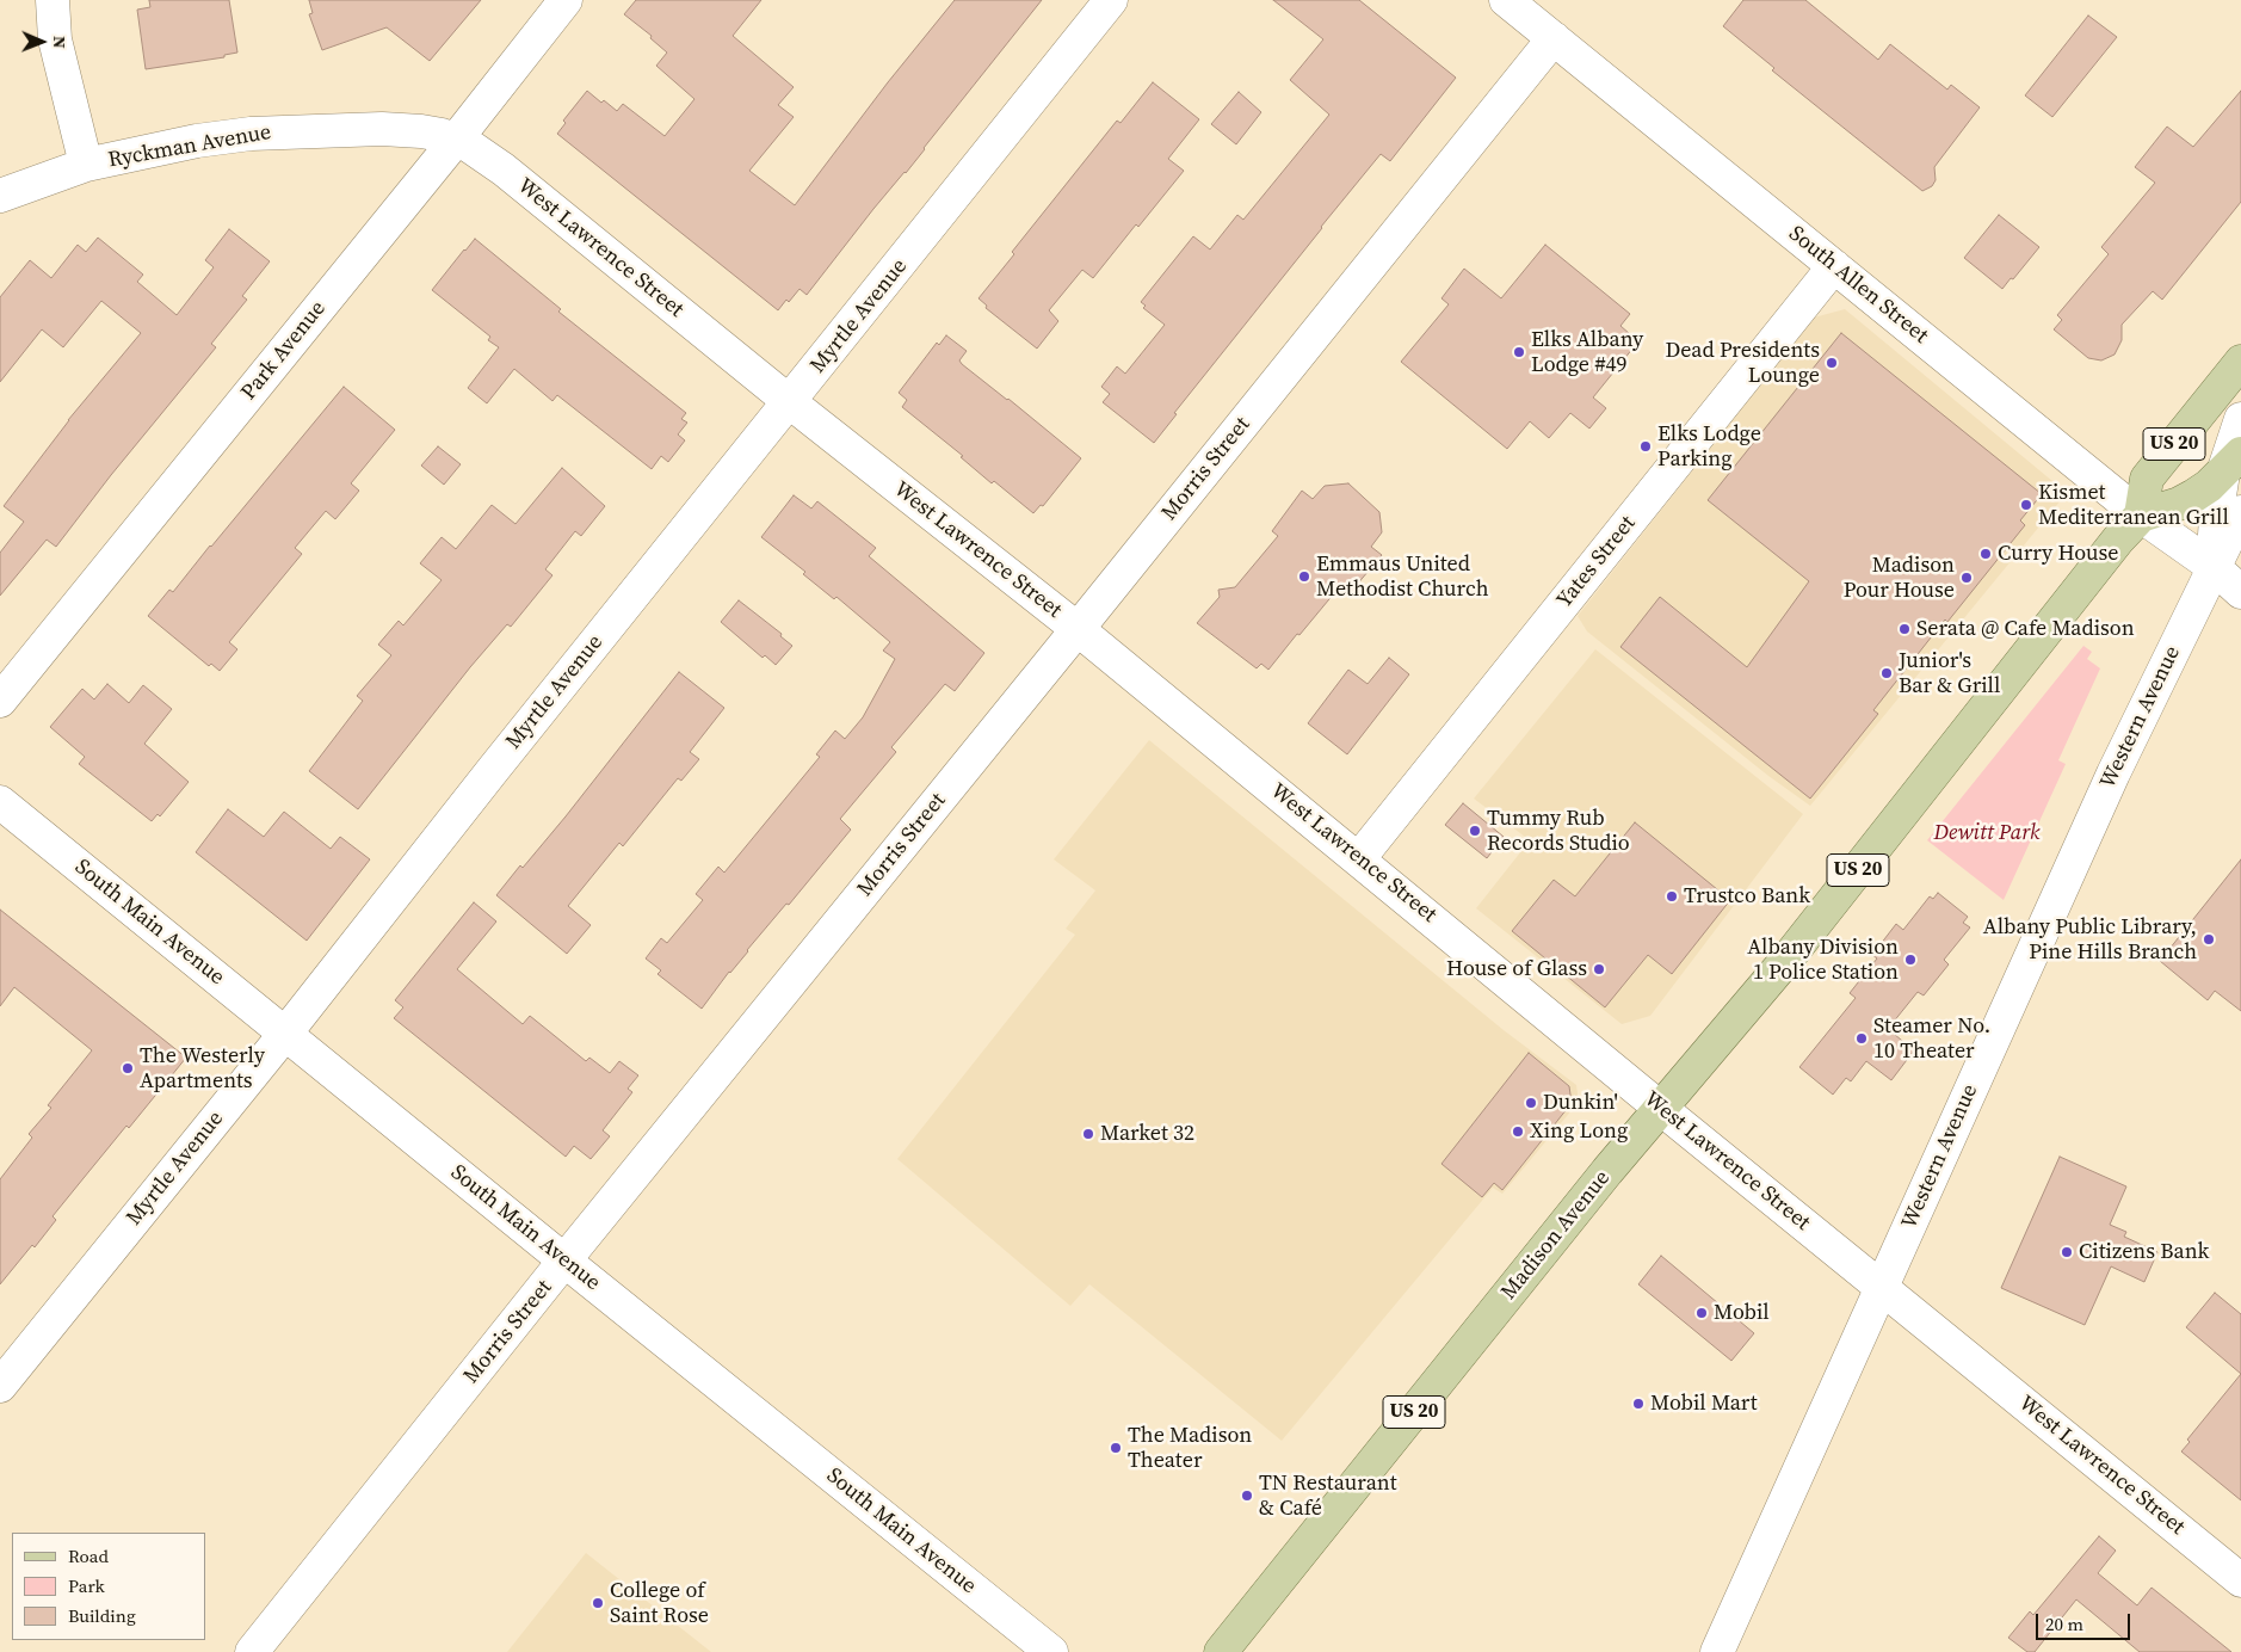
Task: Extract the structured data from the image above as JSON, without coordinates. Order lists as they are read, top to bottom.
{
  "streets": {
    "main road": ["US 20", "Madison Avenue"],
    "street": [
      "Ryckman Avenue",
      "West Lawrence Street",
      "South Allen Street",
      "Myrtle Avenue",
      "Park Avenue",
      "Morris Street",
      "Yates Street",
      "Western Avenue",
      "South Main Avenue"
    ]
  },
  "crossings": [
    ["Ryckman Avenue", "West Lawrence Street"],
    ["Ryckman Avenue", "Park Avenue"],
    ["West Lawrence Street", "Myrtle Avenue"],
    ["West Lawrence Street", "Park Avenue"],
    ["West Lawrence Street", "Morris Street"],
    ["West Lawrence Street", "Yates Street"],
    ["West Lawrence Street", "Western Avenue"],
    ["West Lawrence Street", "Madison Avenue"],
    ["South Allen Street", "US 20"],
    ["South Allen Street", "Morris Street"],
    ["South Allen Street", "Yates Street"],
    ["South Allen Street", "Western Avenue"],
    ["South Allen Street", "Madison Avenue"],
    ["Myrtle Avenue", "South Main Avenue"],
    ["US 20", "Madison Avenue"],
    ["Morris Street", "South Main Avenue"],
    ["Western Avenue", "Madison Avenue"]
  ],
  "parks": ["Dewitt Park"],
  "places": [
    "Elks Albany Lodge #49",
    "Dead Presidents Lounge",
    "Elks Lodge Parking",
    "Kismet Mediterranean Grill",
    "Curry House",
    "Emmaus United Methodist Church",
    "Madison Pour House",
    "Serata @ Cafe Madison",
    "Junior's Bar & Grill",
    "Tummy Rub Records Studio",
    "Trustco Bank",
    "Albany Public Library, Pine Hills Branch",
    "Albany Division 1 Police Station",
    "House of Glass",
    "Steamer No. 10 Theater",
    "The Westerly Apartments",
    "Dunkin'",
    "Xing Long",
    "Market 32",
    "Citizens Bank",
    "Mobil",
    "Mobil Mart",
    "The Madison Theater",
    "TN Restaurant & Café",
    "College of Saint Rose"
  ],
  "legend": ["Road", "Park", "Building"],
  "scale_bar": "20 m",
  "north": "right"
}
